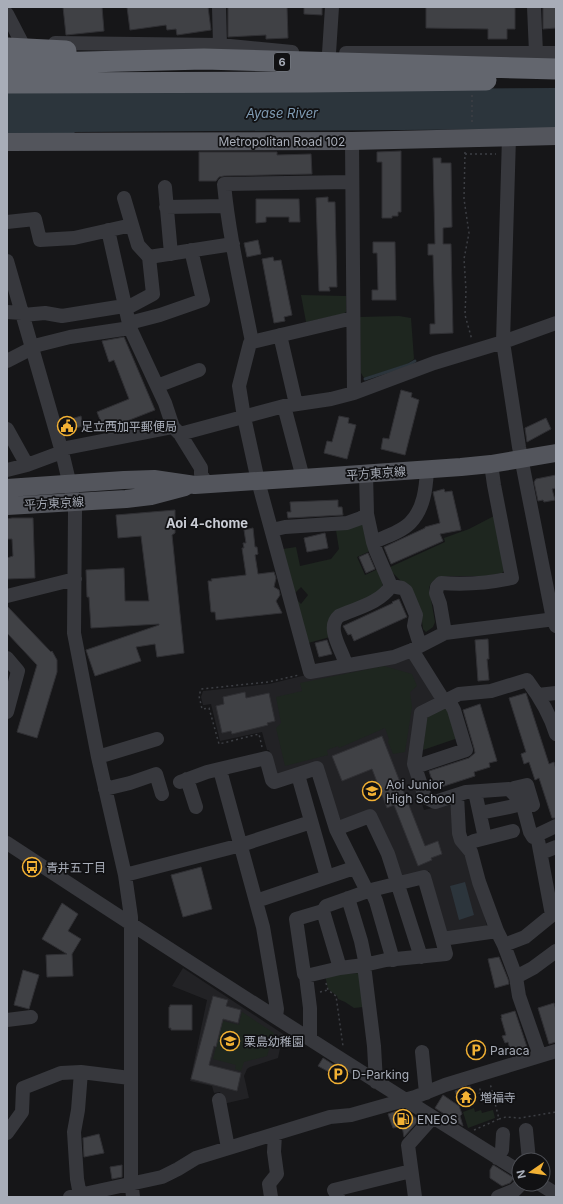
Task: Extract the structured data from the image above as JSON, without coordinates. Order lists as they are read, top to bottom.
{
  "streets": {
    "highway": ["6"],
    "main road": ["Metropolitan Road 102", "平方東京線"]
  },
  "districts": ["Aoi 4-chome"],
  "water": ["Ayase River"],
  "places": {
    "public building": ["足立西加平郵便局"],
    "school or university": ["Aoi Junior High School", "栗島幼稚園"],
    "bus stop": ["青井五丁目"],
    "parking": ["Paraca", "D-Parking"],
    "temple": ["増福寺"],
    "fuel station": ["ENEOS"]
  },
  "north": "left"
}
